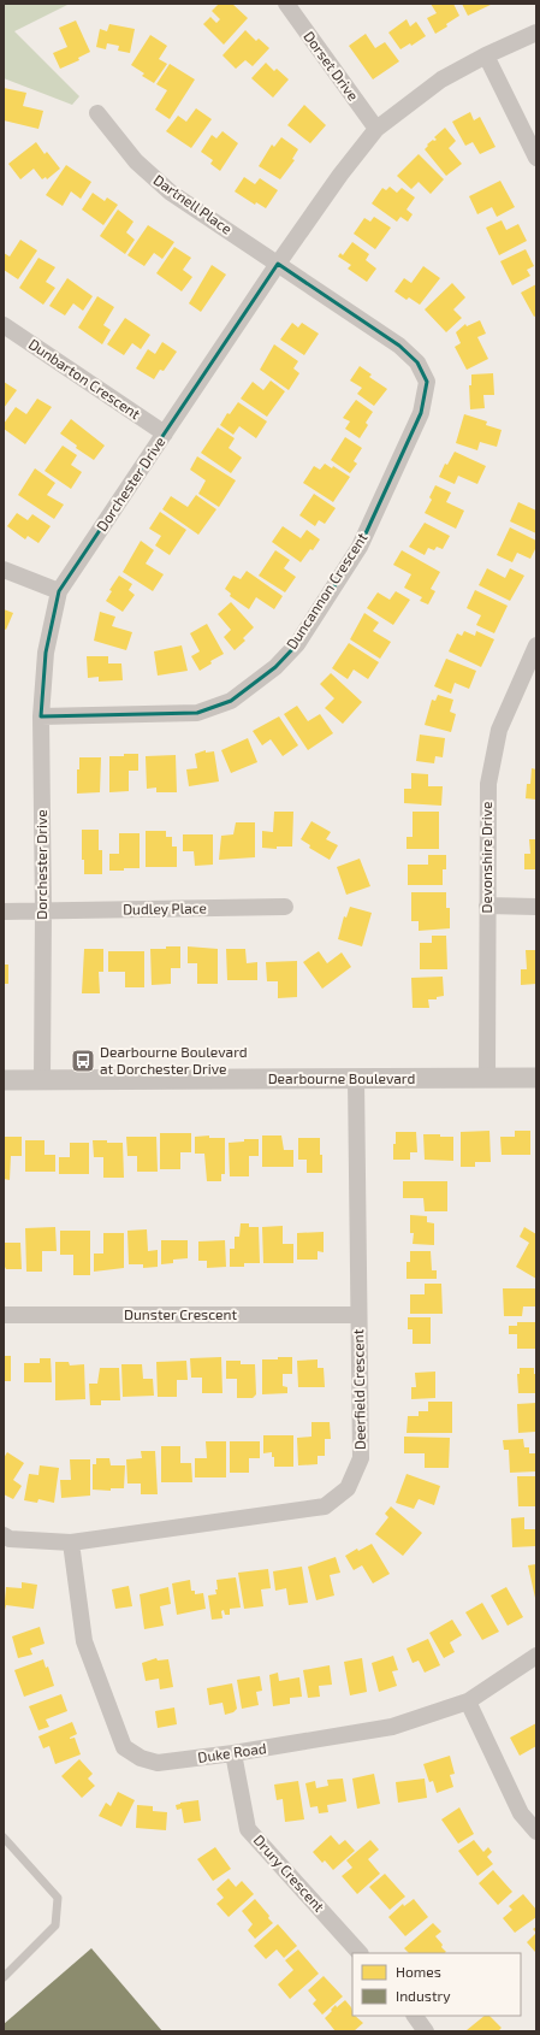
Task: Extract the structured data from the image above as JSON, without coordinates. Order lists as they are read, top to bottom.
{
  "streets": {
    "street": [
      "Dorset Drive",
      "Dartnell Place",
      "Dunbarton Crescent",
      "Dorchester Drive",
      "Duncannon Crescent",
      "Devonshire Drive",
      "Dudley Place",
      "Dearbourne Boulevard",
      "Dunster Crescent",
      "Deerfield Crescent",
      "Duke Road",
      "Drury Crescent"
    ]
  },
  "crossings": [
    ["Dorset Drive", "Dorchester Drive"],
    ["Dartnell Place", "Dorchester Drive"],
    ["Dartnell Place", "Duncannon Crescent"],
    ["Dunbarton Crescent", "Dorchester Drive"],
    ["Dorchester Drive", "Duncannon Crescent"],
    ["Dorchester Drive", "Dudley Place"],
    ["Dorchester Drive", "Dearbourne Boulevard"],
    ["Devonshire Drive", "Dearbourne Boulevard"],
    ["Dearbourne Boulevard", "Deerfield Crescent"],
    ["Dunster Crescent", "Deerfield Crescent"],
    ["Deerfield Crescent", "Duke Road"],
    ["Duke Road", "Drury Crescent"]
  ],
  "places": {
    "bus stop": ["Dearbourne Boulevard at Dorchester Drive"]
  },
  "legend": ["Homes", "Industry"]
}
